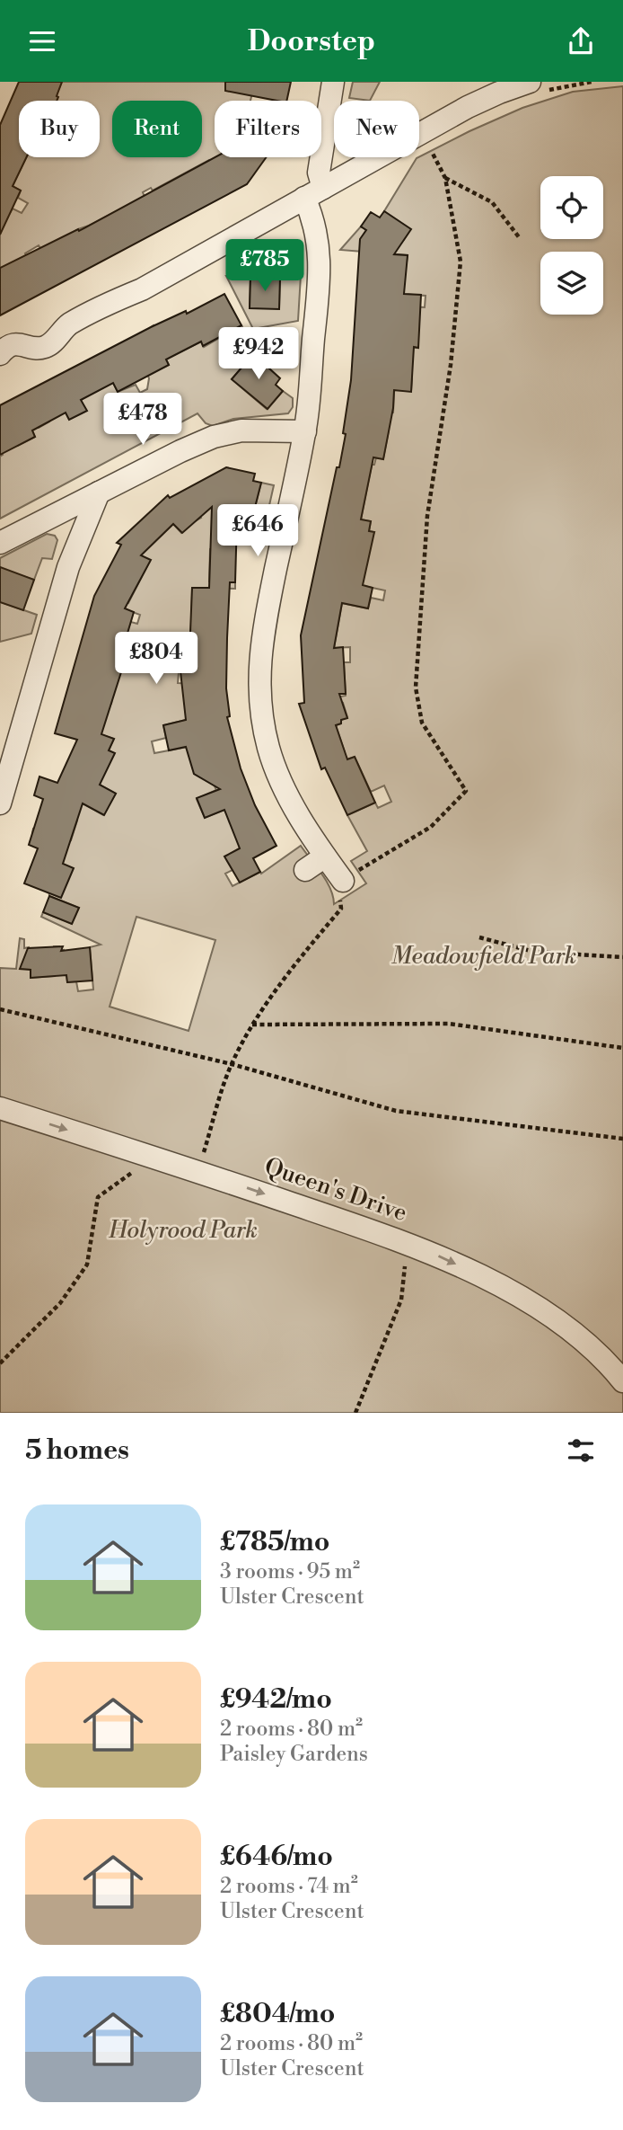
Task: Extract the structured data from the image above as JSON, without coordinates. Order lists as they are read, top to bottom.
{
  "streets": {
    "street": ["Queen's Drive"]
  },
  "one_way": ["Queen's Drive"],
  "parks": ["Meadowfield Park", "Holyrood Park"],
  "page": {
    "header": "Doorstep",
    "chip": [
      "Buy",
      "Rent",
      "Filters",
      "New"
    ],
    "price": [
      "£785",
      "£942",
      "£478",
      "£646",
      "£804"
    ],
    "heading": "5 homes",
    "list": [
      {
        "name": "£785/mo",
        "note": "3 rooms · 95 m² · Ulster Crescent"
      },
      {
        "name": "£942/mo",
        "note": "2 rooms · 80 m² · Paisley Gardens"
      },
      {
        "name": "£646/mo",
        "note": "2 rooms · 74 m² · Ulster Crescent"
      },
      {
        "name": "£804/mo",
        "note": "2 rooms · 80 m² · Ulster Crescent"
      }
    ]
  }
}
